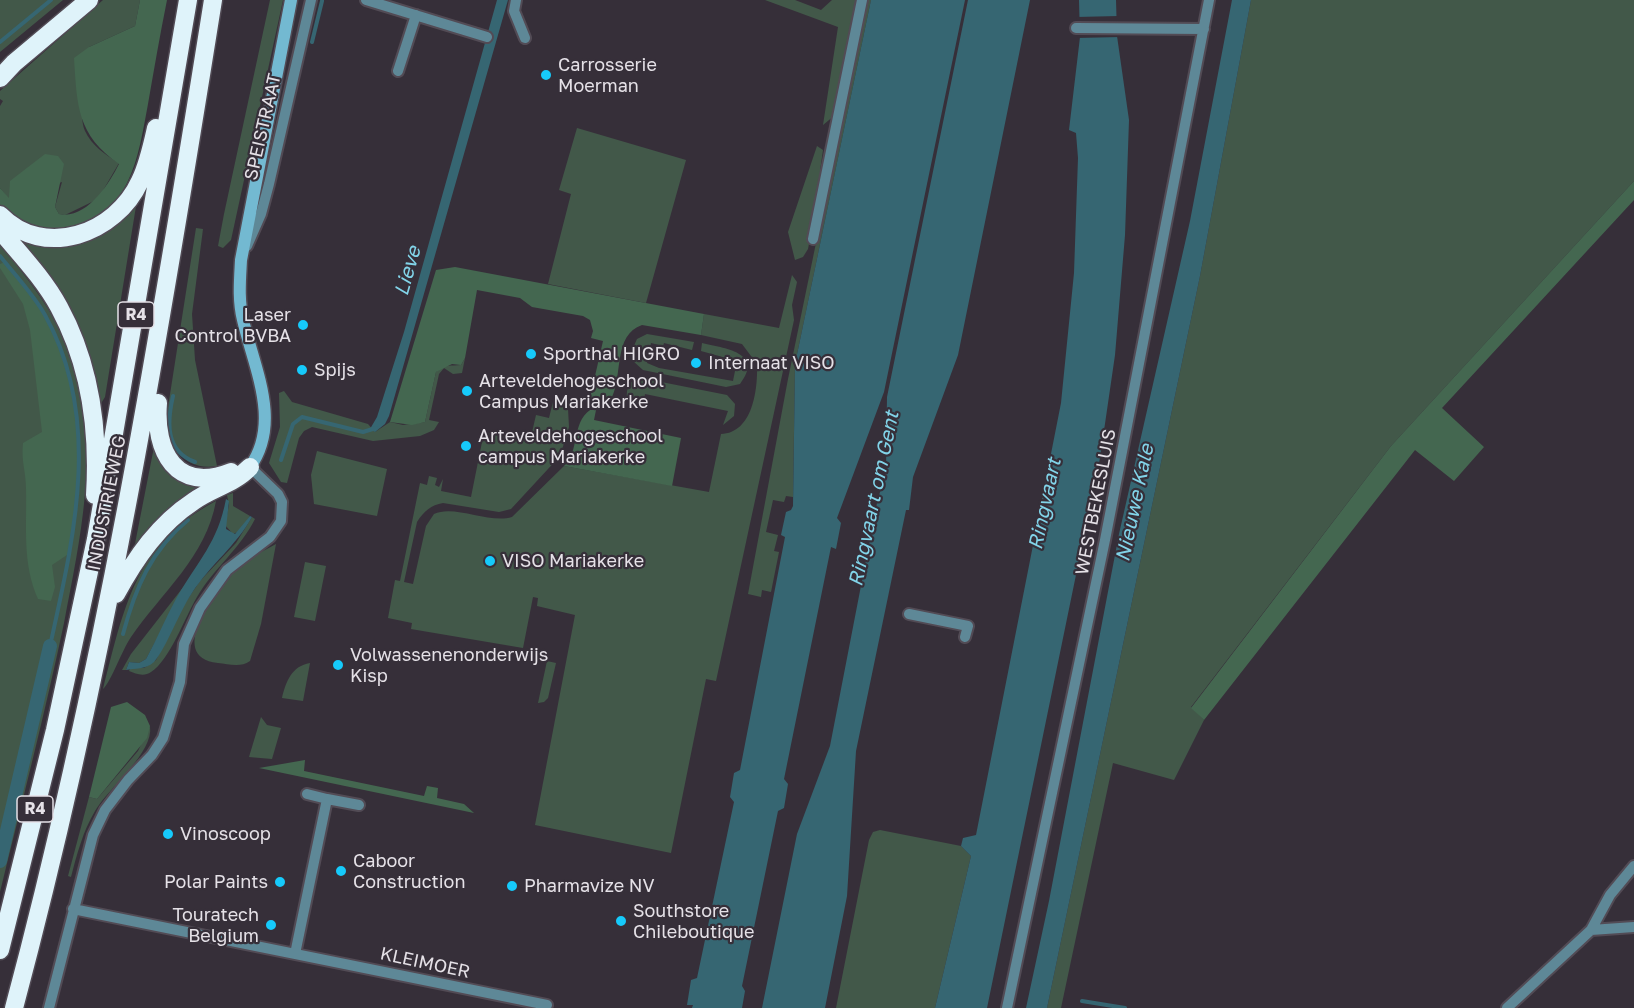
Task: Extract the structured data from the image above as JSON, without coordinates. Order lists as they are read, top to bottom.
{
  "streets": {
    "highway": ["R4", "INDUSTRIEWEG"],
    "street": ["SPEISTRAAT", "WESTBEKESLUIS", "KLEIMOER"]
  },
  "crossings": [
    ["SPEISTRAAT", "R4"],
    ["R4", "INDUSTRIEWEG"]
  ],
  "water": [
    "Lieve",
    "Ringvaart om Gent",
    "Nieuwe Kale",
    "Ringvaart"
  ],
  "places": [
    "Carrosserie Moerman",
    "Laser Control BVBA",
    "Sporthal HIGRO",
    "Internaat VISO",
    "Spijs",
    "Arteveldehogeschool Campus Mariakerke",
    "Arteveldehogeschool campus Mariakerke",
    "VISO Mariakerke",
    "Volwassenenonderwijs Kisp",
    "Vinoscoop",
    "Caboor Construction",
    "Polar Paints",
    "Pharmavize NV",
    "Southstore Chileboutique",
    "Touratech Belgium"
  ]
}
